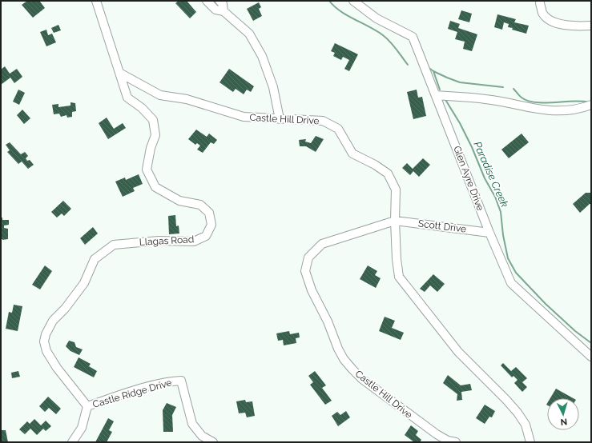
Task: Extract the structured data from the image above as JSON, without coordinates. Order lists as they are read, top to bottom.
{
  "streets": {
    "street": [
      "Castle Hill Drive",
      "Glen Ayre Drive",
      "Scott Drive",
      "Llagas Road",
      "Castle Ridge Drive"
    ]
  },
  "crossings": [
    ["Castle Hill Drive", "Scott Drive"],
    ["Castle Hill Drive", "Llagas Road"],
    ["Glen Ayre Drive", "Scott Drive"],
    ["Llagas Road", "Castle Ridge Drive"]
  ],
  "water": ["Paradise Creek"],
  "north": "bottom"
}
